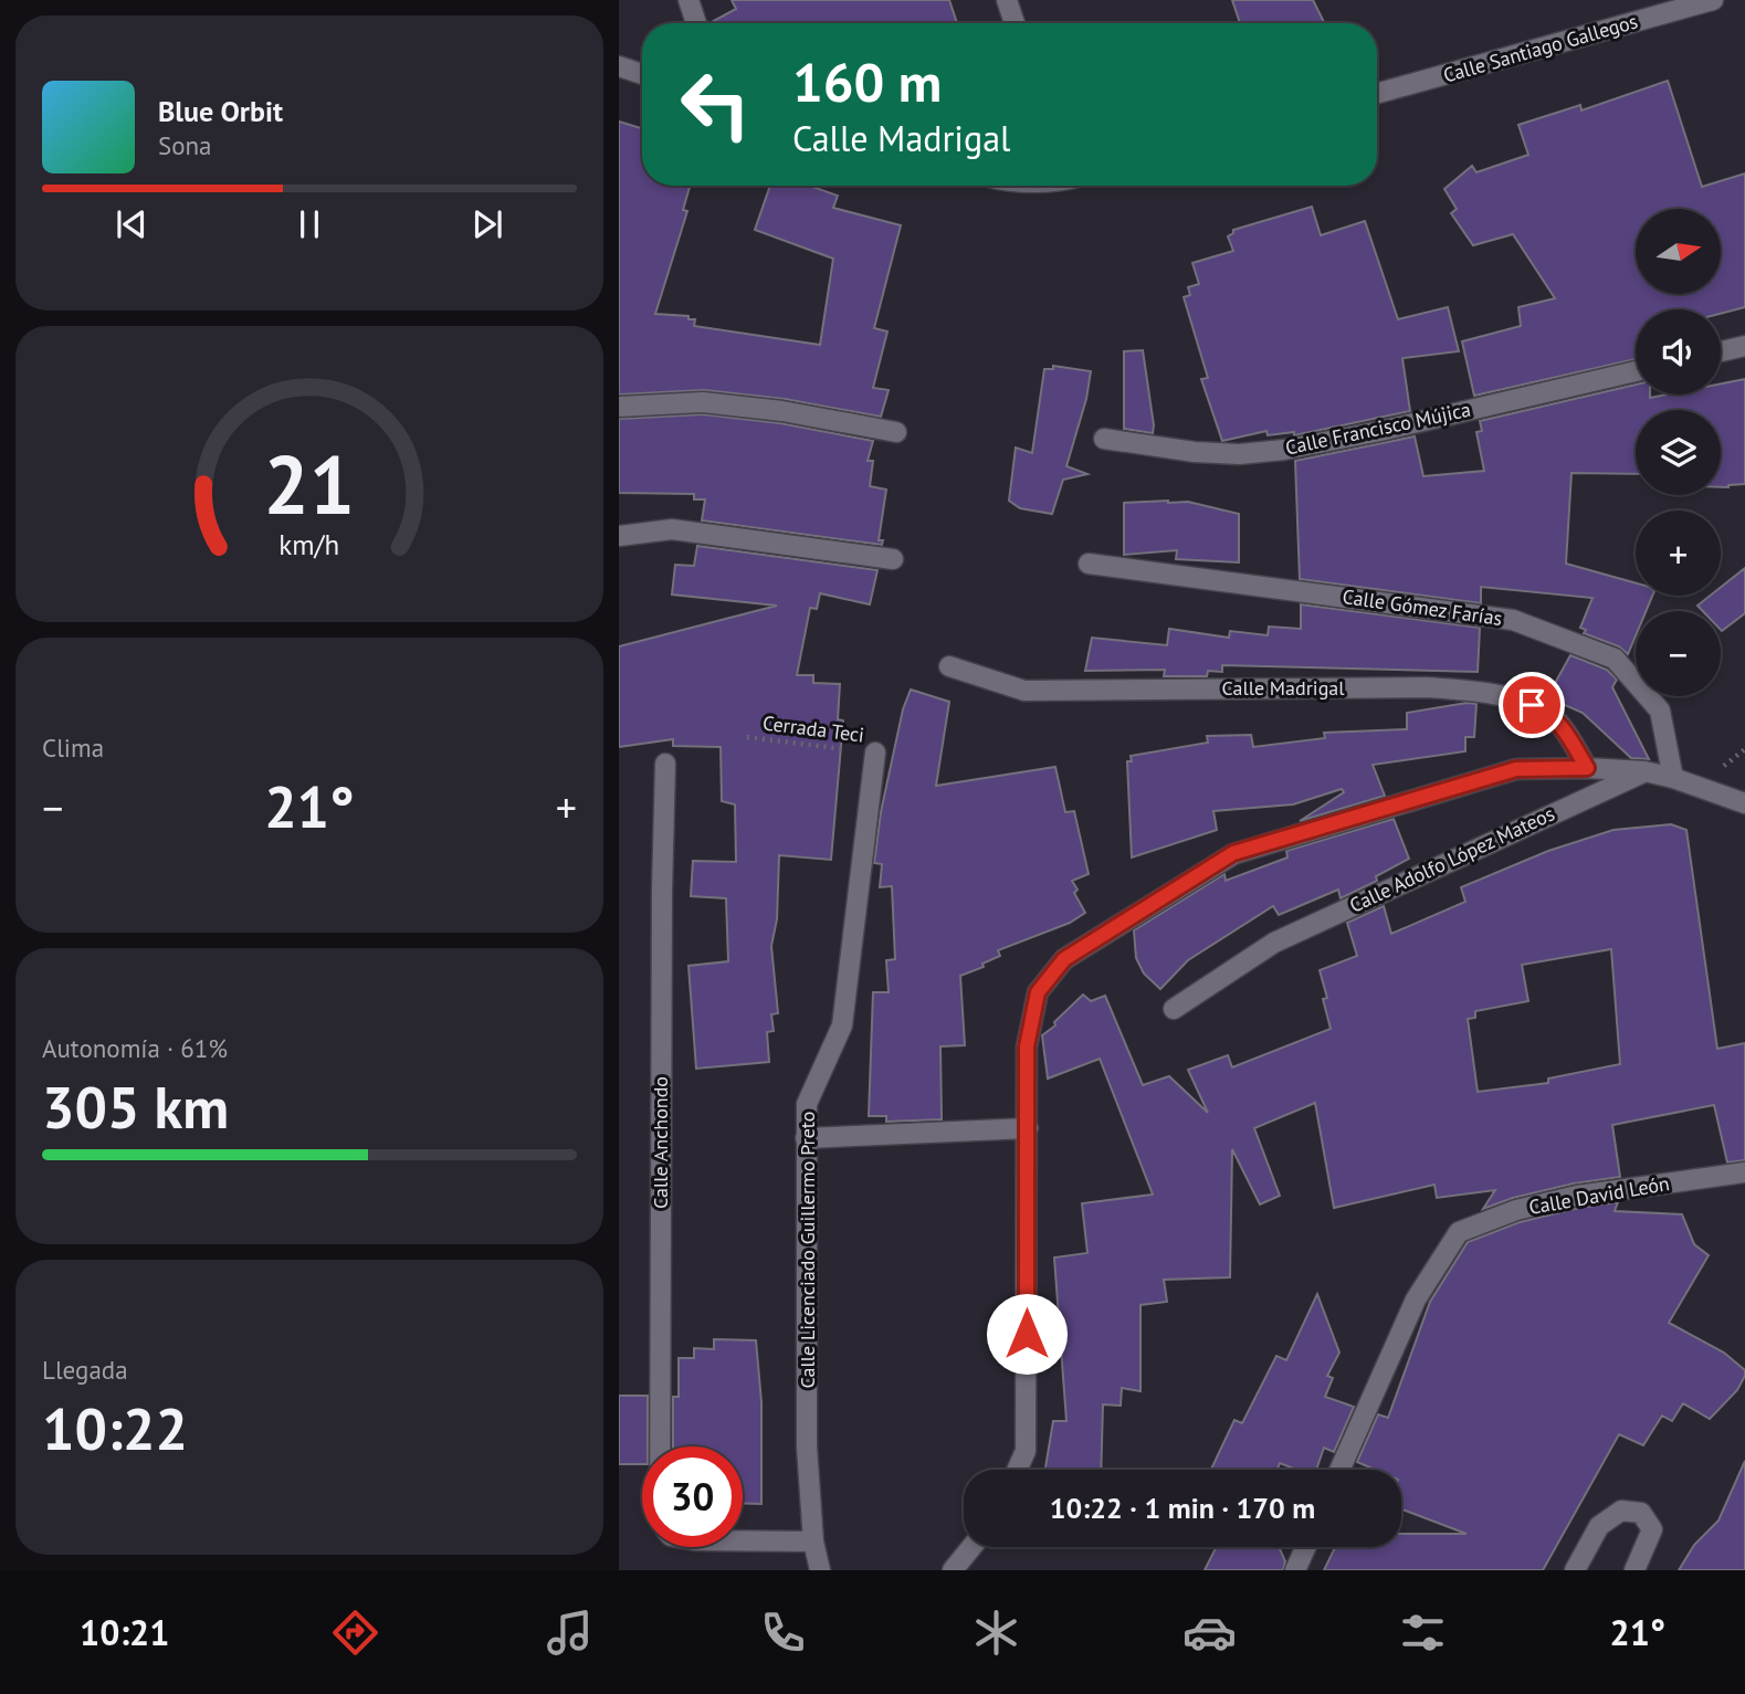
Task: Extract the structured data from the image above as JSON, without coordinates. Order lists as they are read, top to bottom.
{
  "streets": {
    "street": [
      "Calle Santiago Gallegos",
      "Calle Francisco Mújica",
      "Calle Gómez Farías",
      "Calle Madrigal",
      "Calle Adolfo López Mateos",
      "Calle Anchondo",
      "Calle David León",
      "Calle Licenciado Guillermo Preto"
    ],
    "path": ["Cerrada Teci"]
  },
  "crossings": [
    ["Cerrada Teci", "Calle Licenciado Guillermo Preto"]
  ],
  "north": "right",
  "page": {
    "turn": ["160 m", "Calle Madrigal"],
    "song": ["Blue Orbit", "Sona"],
    "map_buttons": ["+", "−"],
    "tile": [
      "Clima",
      ["Autonomía · 61%", "305 km"],
      ["Llegada", "10:22"]
    ],
    "heat": ["−", "21°", "+"],
    "limit": "30",
    "trip": "10:22 · 1 min · 170 m",
    "tabs": ["10:21", "21°"],
    "gauge": ["21", "km/h"]
  }
}
